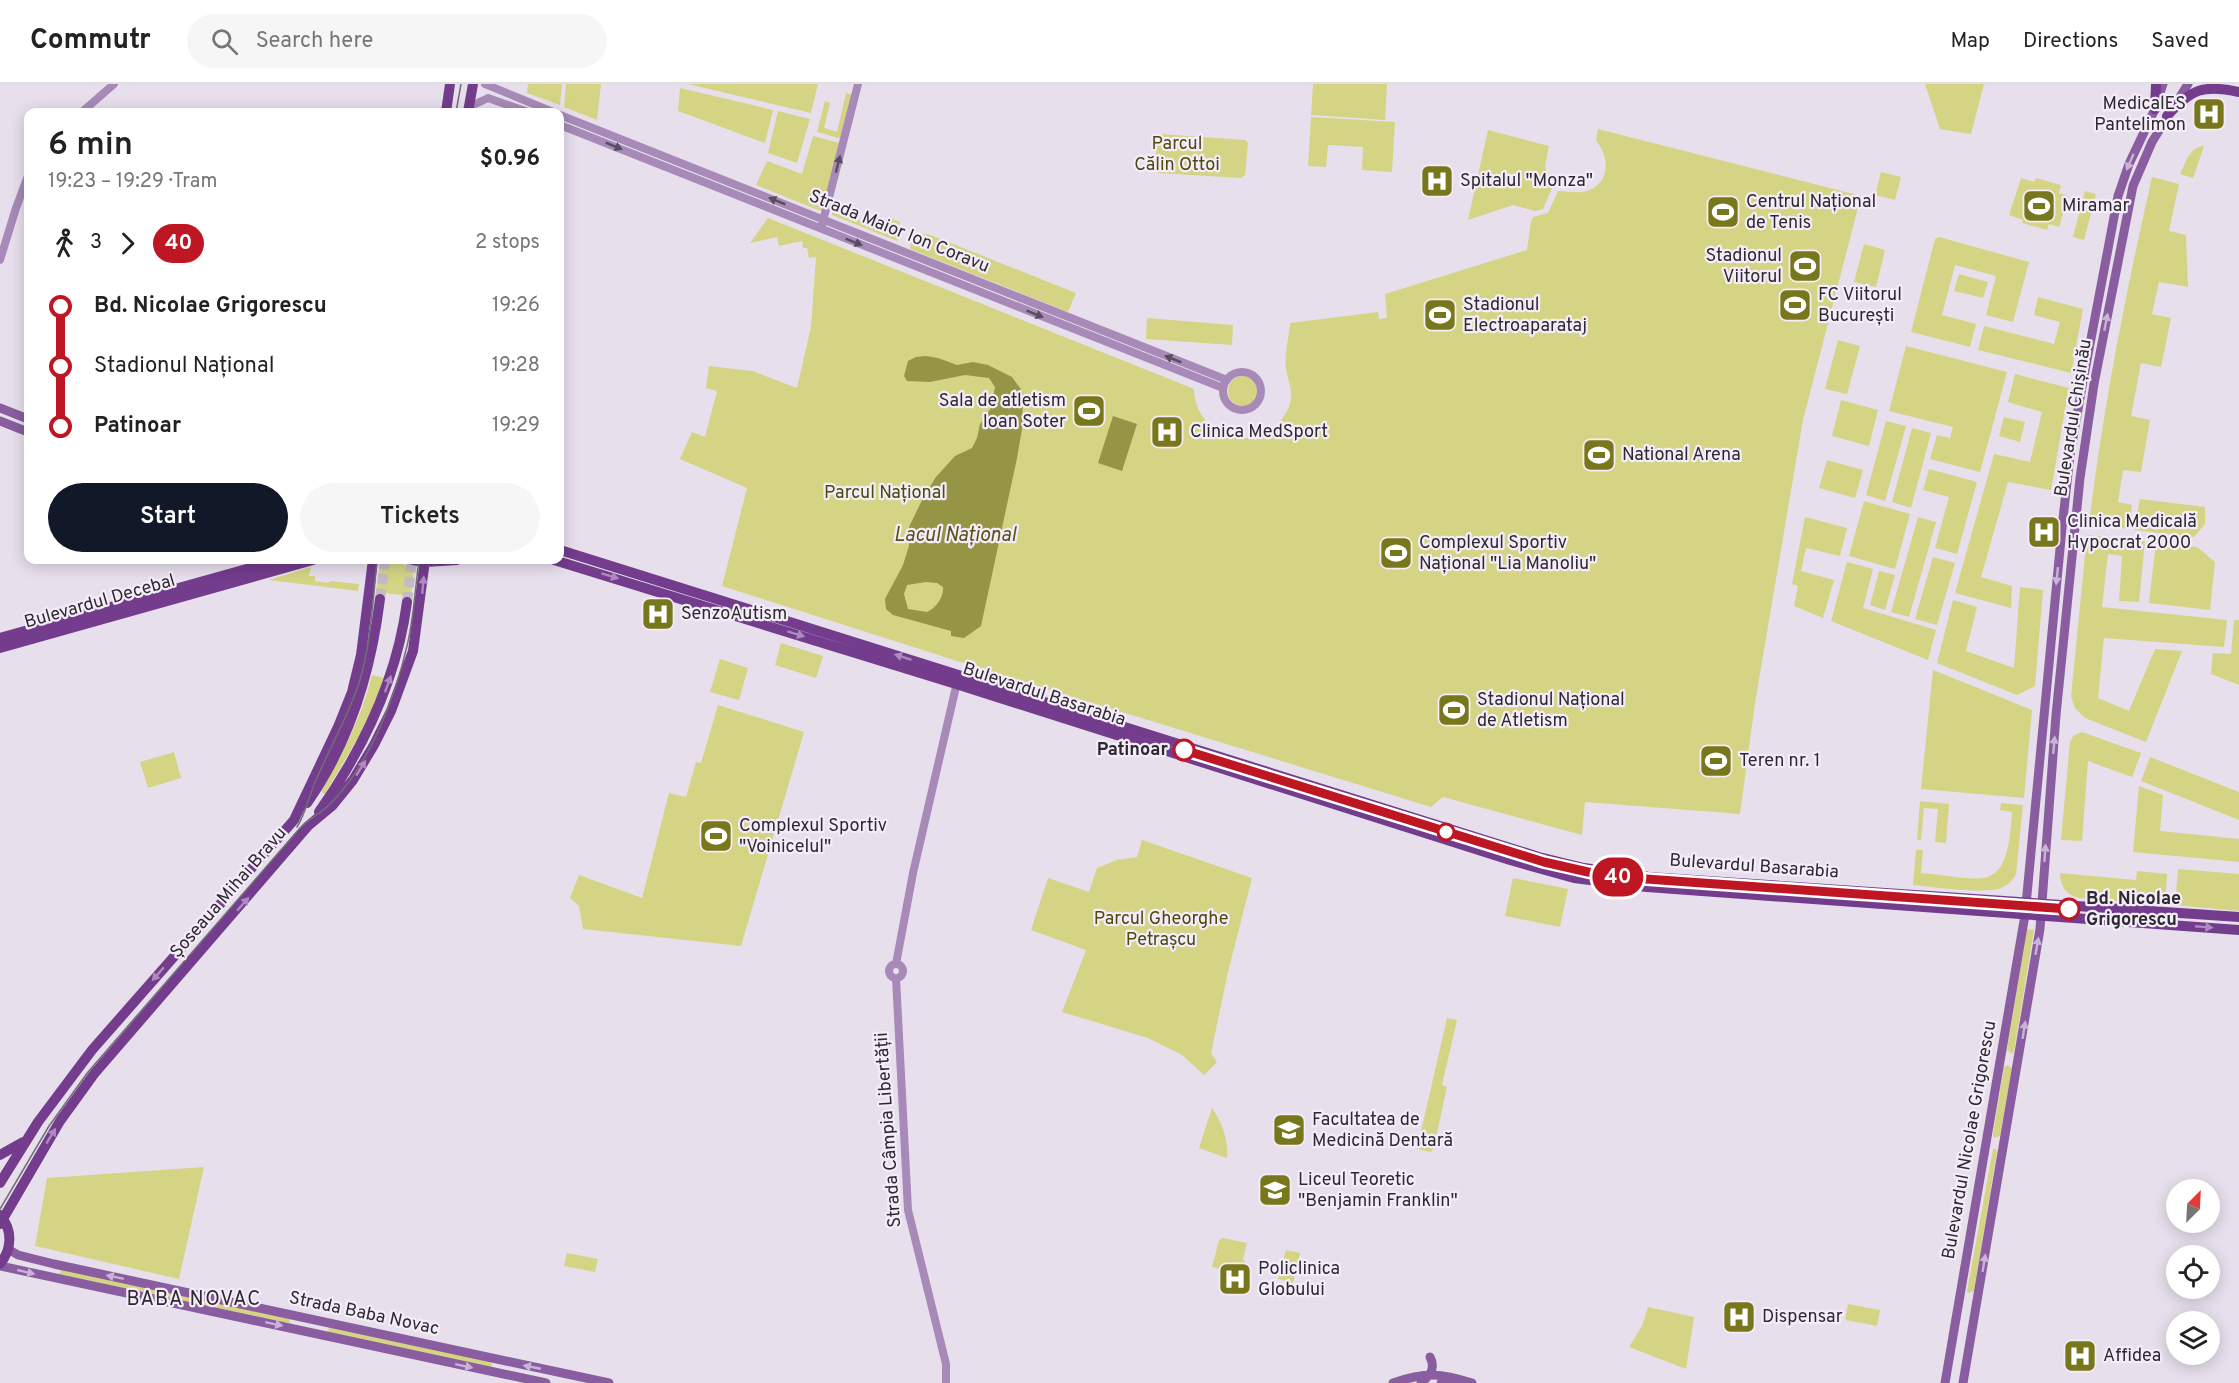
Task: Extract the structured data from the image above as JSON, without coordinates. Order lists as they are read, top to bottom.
{
  "streets": {
    "main road": [
      "Bulevardul Chișinău",
      "Bulevardul Decebal",
      "Bulevardul Basarabia",
      "Șoseaua Mihai Bravu",
      "Bulevardul Nicolae Grigorescu",
      "Strada Baba Novac"
    ],
    "street": ["Strada Maior Ion Coravu", "Strada Câmpia Libertății"]
  },
  "crossings": [
    ["Bulevardul Chișinău", "Bulevardul Basarabia"],
    ["Bulevardul Chișinău", "Bulevardul Nicolae Grigorescu"],
    ["Bulevardul Basarabia", "Strada Câmpia Libertății"],
    ["Bulevardul Basarabia", "Bulevardul Nicolae Grigorescu"]
  ],
  "districts": ["BABA NOVAC"],
  "water": ["Lacul Național"],
  "parks": ["Parcul Călin Ottoi", "Parcul Național", "Parcul Gheorghe Petrașcu"],
  "places": {
    "hospital": [
      "MedicalES Pantelimon",
      "Spitalul \"Monza\"",
      "Clinica MedSport",
      "Clinica Medicală Hypocrat 2000",
      "SenzoAutism",
      "Policlinica Globului",
      "Dispensar",
      "Affidea"
    ],
    "sports": [
      "Miramar",
      "Centrul Național de Tenis",
      "Stadionul Viitorul",
      "FC Viitorul București",
      "Stadionul Electroaparataj",
      "Sala de atletism Ioan Soter",
      "National Arena",
      "Complexul Sportiv Național \"Lia Manoliu\"",
      "Stadionul Național de Atletism",
      "Teren nr. 1",
      "Complexul Sportiv \"Voinicelul\""
    ],
    "other": ["Patinoar", "Bd. Nicolae Grigorescu"],
    "school or university": ["Facultatea de Medicină Dentară", "Liceul Teoretic \"Benjamin Franklin\""]
  },
  "lines": ["tram line 40"],
  "north": "top right",
  "page": {
    "header": "Commutr",
    "search": "Search here",
    "nav": ["Map", "Directions", "Saved"],
    "on_map": "40",
    "heading": ["6 min", "19:23 – 19:29 · Tram", "$0.96"],
    "legs": ["3", "40", "2 stops"],
    "list": [
      {
        "name": "Bd. Nicolae Grigorescu",
        "value": "19:26"
      },
      {
        "name": "Stadionul Național",
        "value": "19:28"
      },
      {
        "name": "Patinoar",
        "value": "19:29"
      }
    ],
    "buttons": ["Start", "Tickets"]
  }
}
